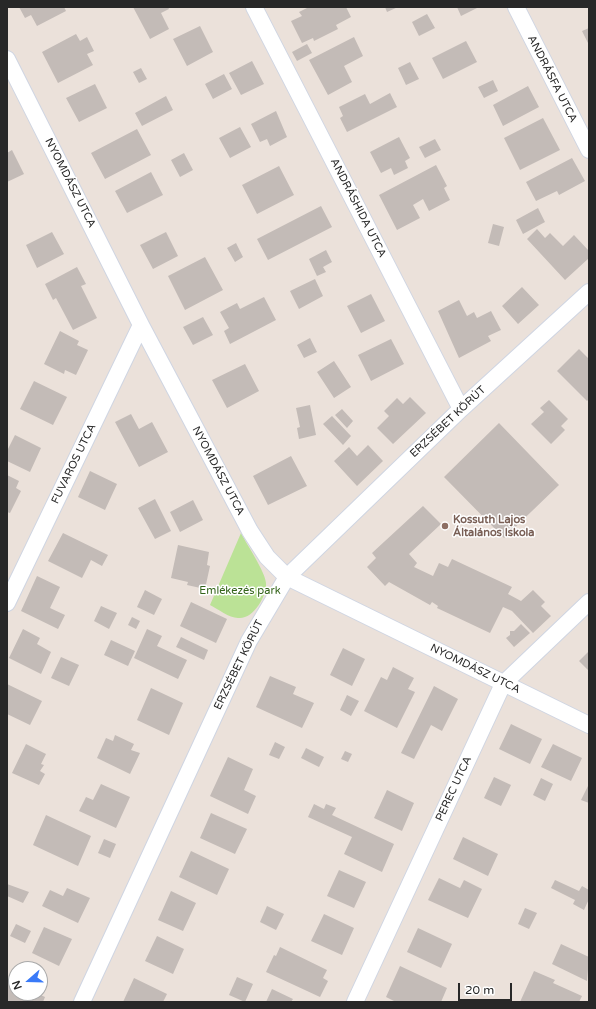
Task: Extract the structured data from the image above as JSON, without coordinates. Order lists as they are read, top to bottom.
{
  "streets": {
    "street": [
      "ANDRÁSFA UTCA",
      "NYOMDÁSZ UTCA",
      "ANDRÁSHIDA UTCA",
      "ERZSÉBET KÖRÚT",
      "FUVAROS UTCA",
      "PEREC UTCA"
    ]
  },
  "crossings": [
    ["NYOMDÁSZ UTCA", "ERZSÉBET KÖRÚT"],
    ["NYOMDÁSZ UTCA", "FUVAROS UTCA"],
    ["NYOMDÁSZ UTCA", "PEREC UTCA"],
    ["ANDRÁSHIDA UTCA", "ERZSÉBET KÖRÚT"]
  ],
  "parks": ["Emlékezés park"],
  "places": ["Kossuth Lajos Általános Iskola"],
  "scale_bar": "20 m",
  "north": "left"
}
